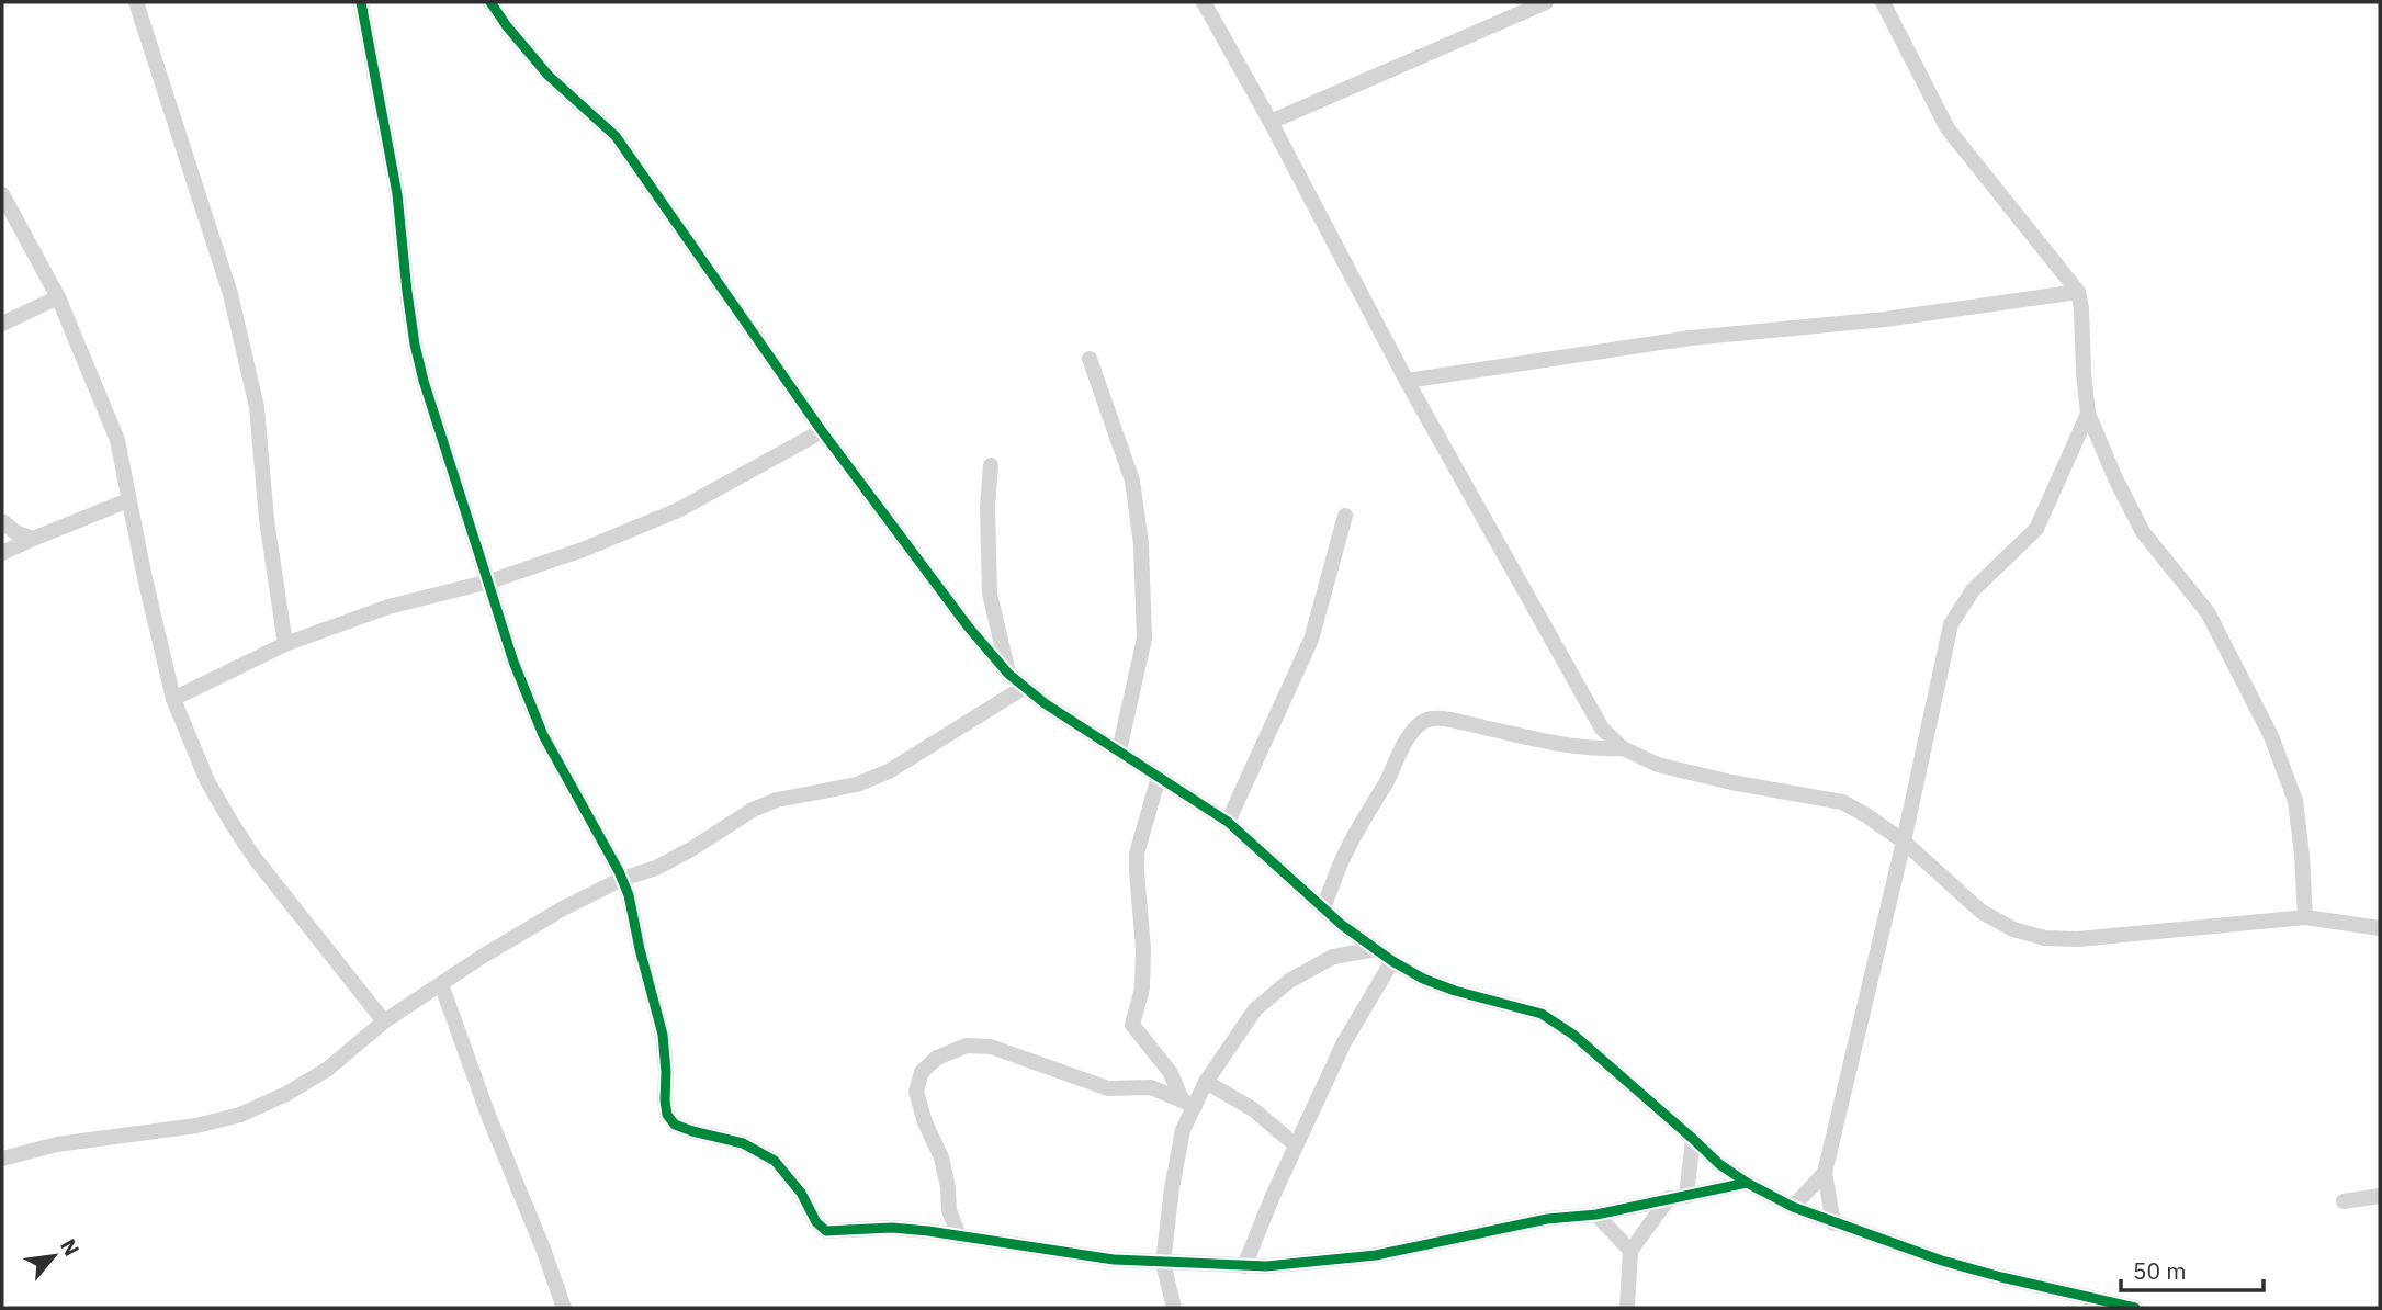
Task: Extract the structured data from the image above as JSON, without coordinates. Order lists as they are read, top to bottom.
{
  "scale_bar": "50 m",
  "north": "top right"
}
